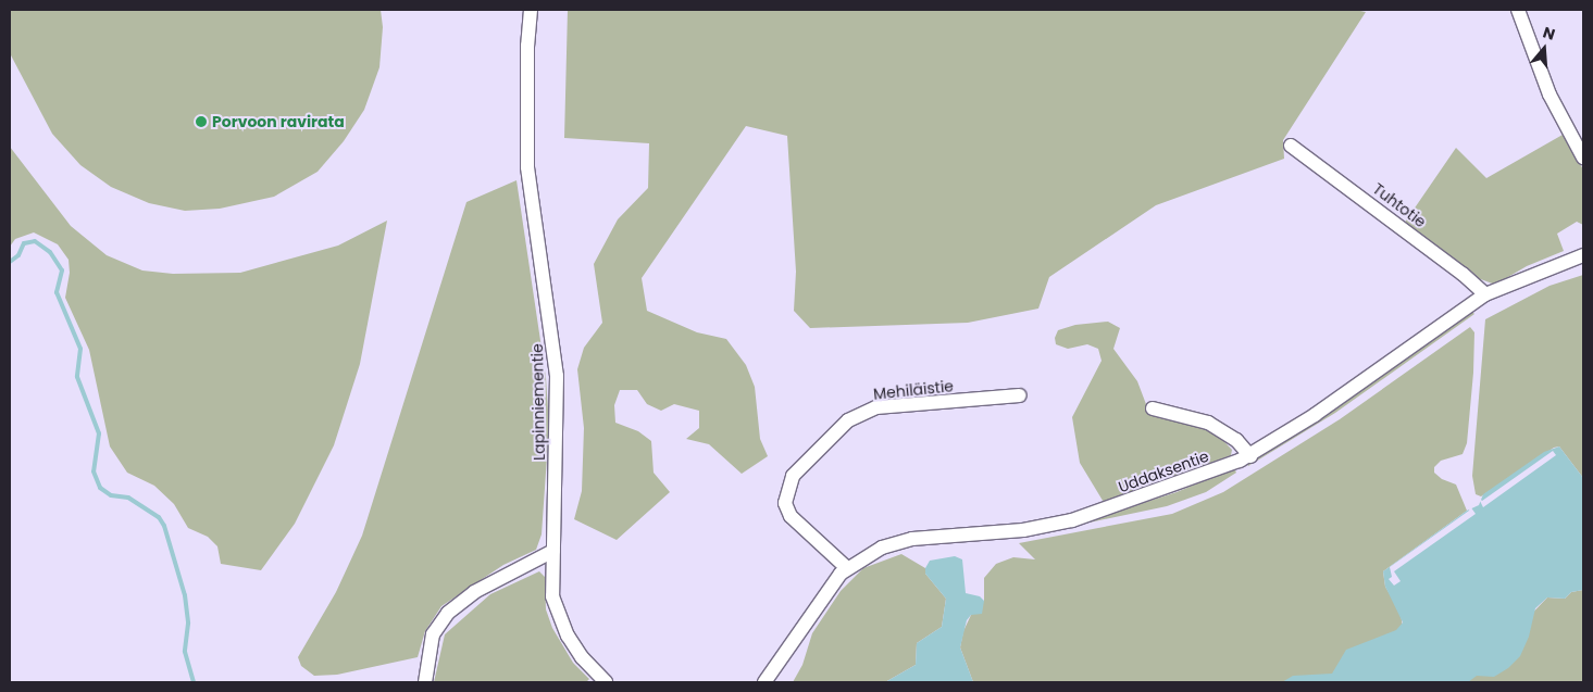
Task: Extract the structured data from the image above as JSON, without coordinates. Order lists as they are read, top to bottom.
{
  "streets": {
    "street": [
      "Tuhtotie",
      "Mehiläistie",
      "Lapinniementie",
      "Uddaksentie"
    ]
  },
  "crossings": [
    ["Tuhtotie", "Uddaksentie"],
    ["Mehiläistie", "Uddaksentie"]
  ],
  "places": ["Porvoon ravirata"],
  "north": "top"
}
